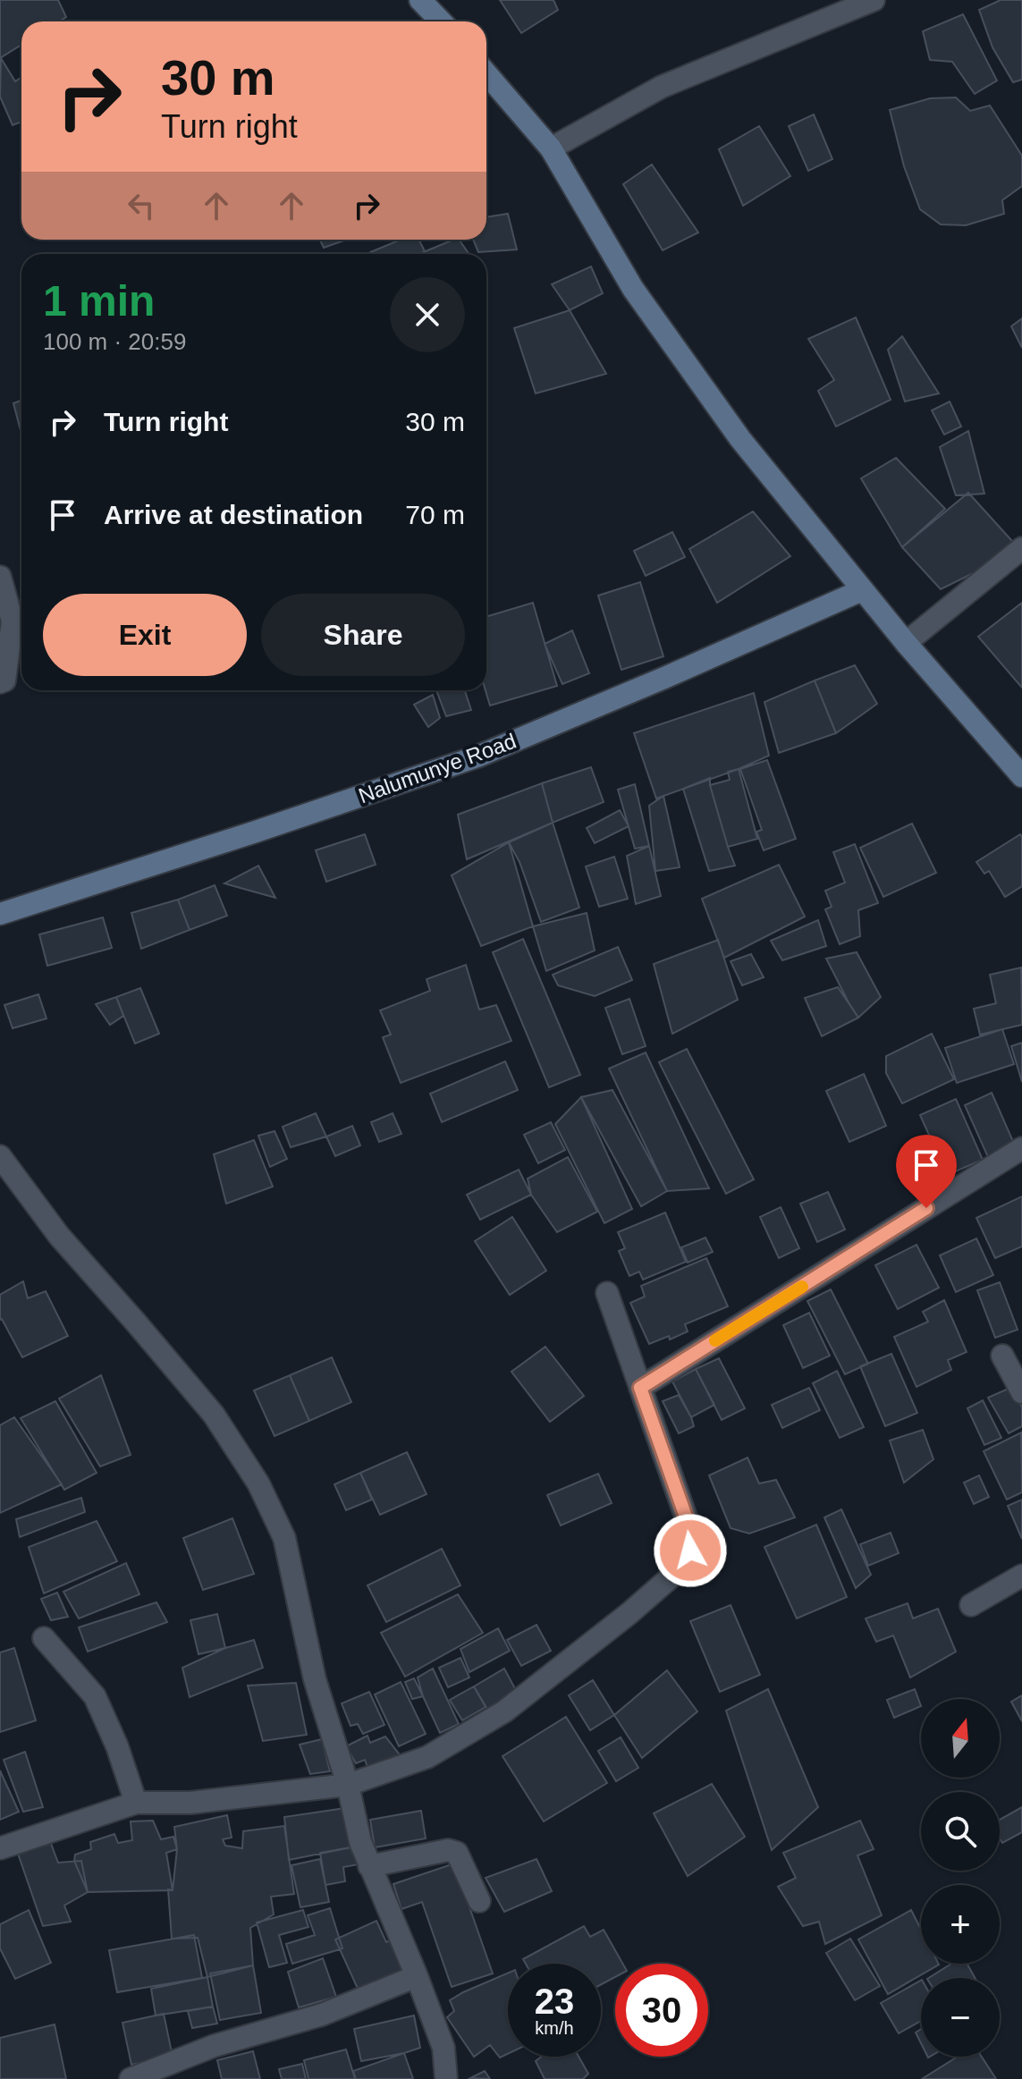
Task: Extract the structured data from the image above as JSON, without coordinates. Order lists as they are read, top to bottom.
{
  "streets": {
    "street": ["Nalumunye Road"]
  },
  "north": "top",
  "page": {
    "turn": ["30 m", "Turn right"],
    "heading": ["1 min", "100 m · 20:59"],
    "list": [
      {
        "name": "Turn right",
        "value": "30 m"
      },
      {
        "name": "Arrive at destination",
        "value": "70 m"
      }
    ],
    "buttons": ["Exit", "Share"],
    "map_buttons": ["+", "−"],
    "speed": "23 km/h",
    "limit": "30"
  }
}
